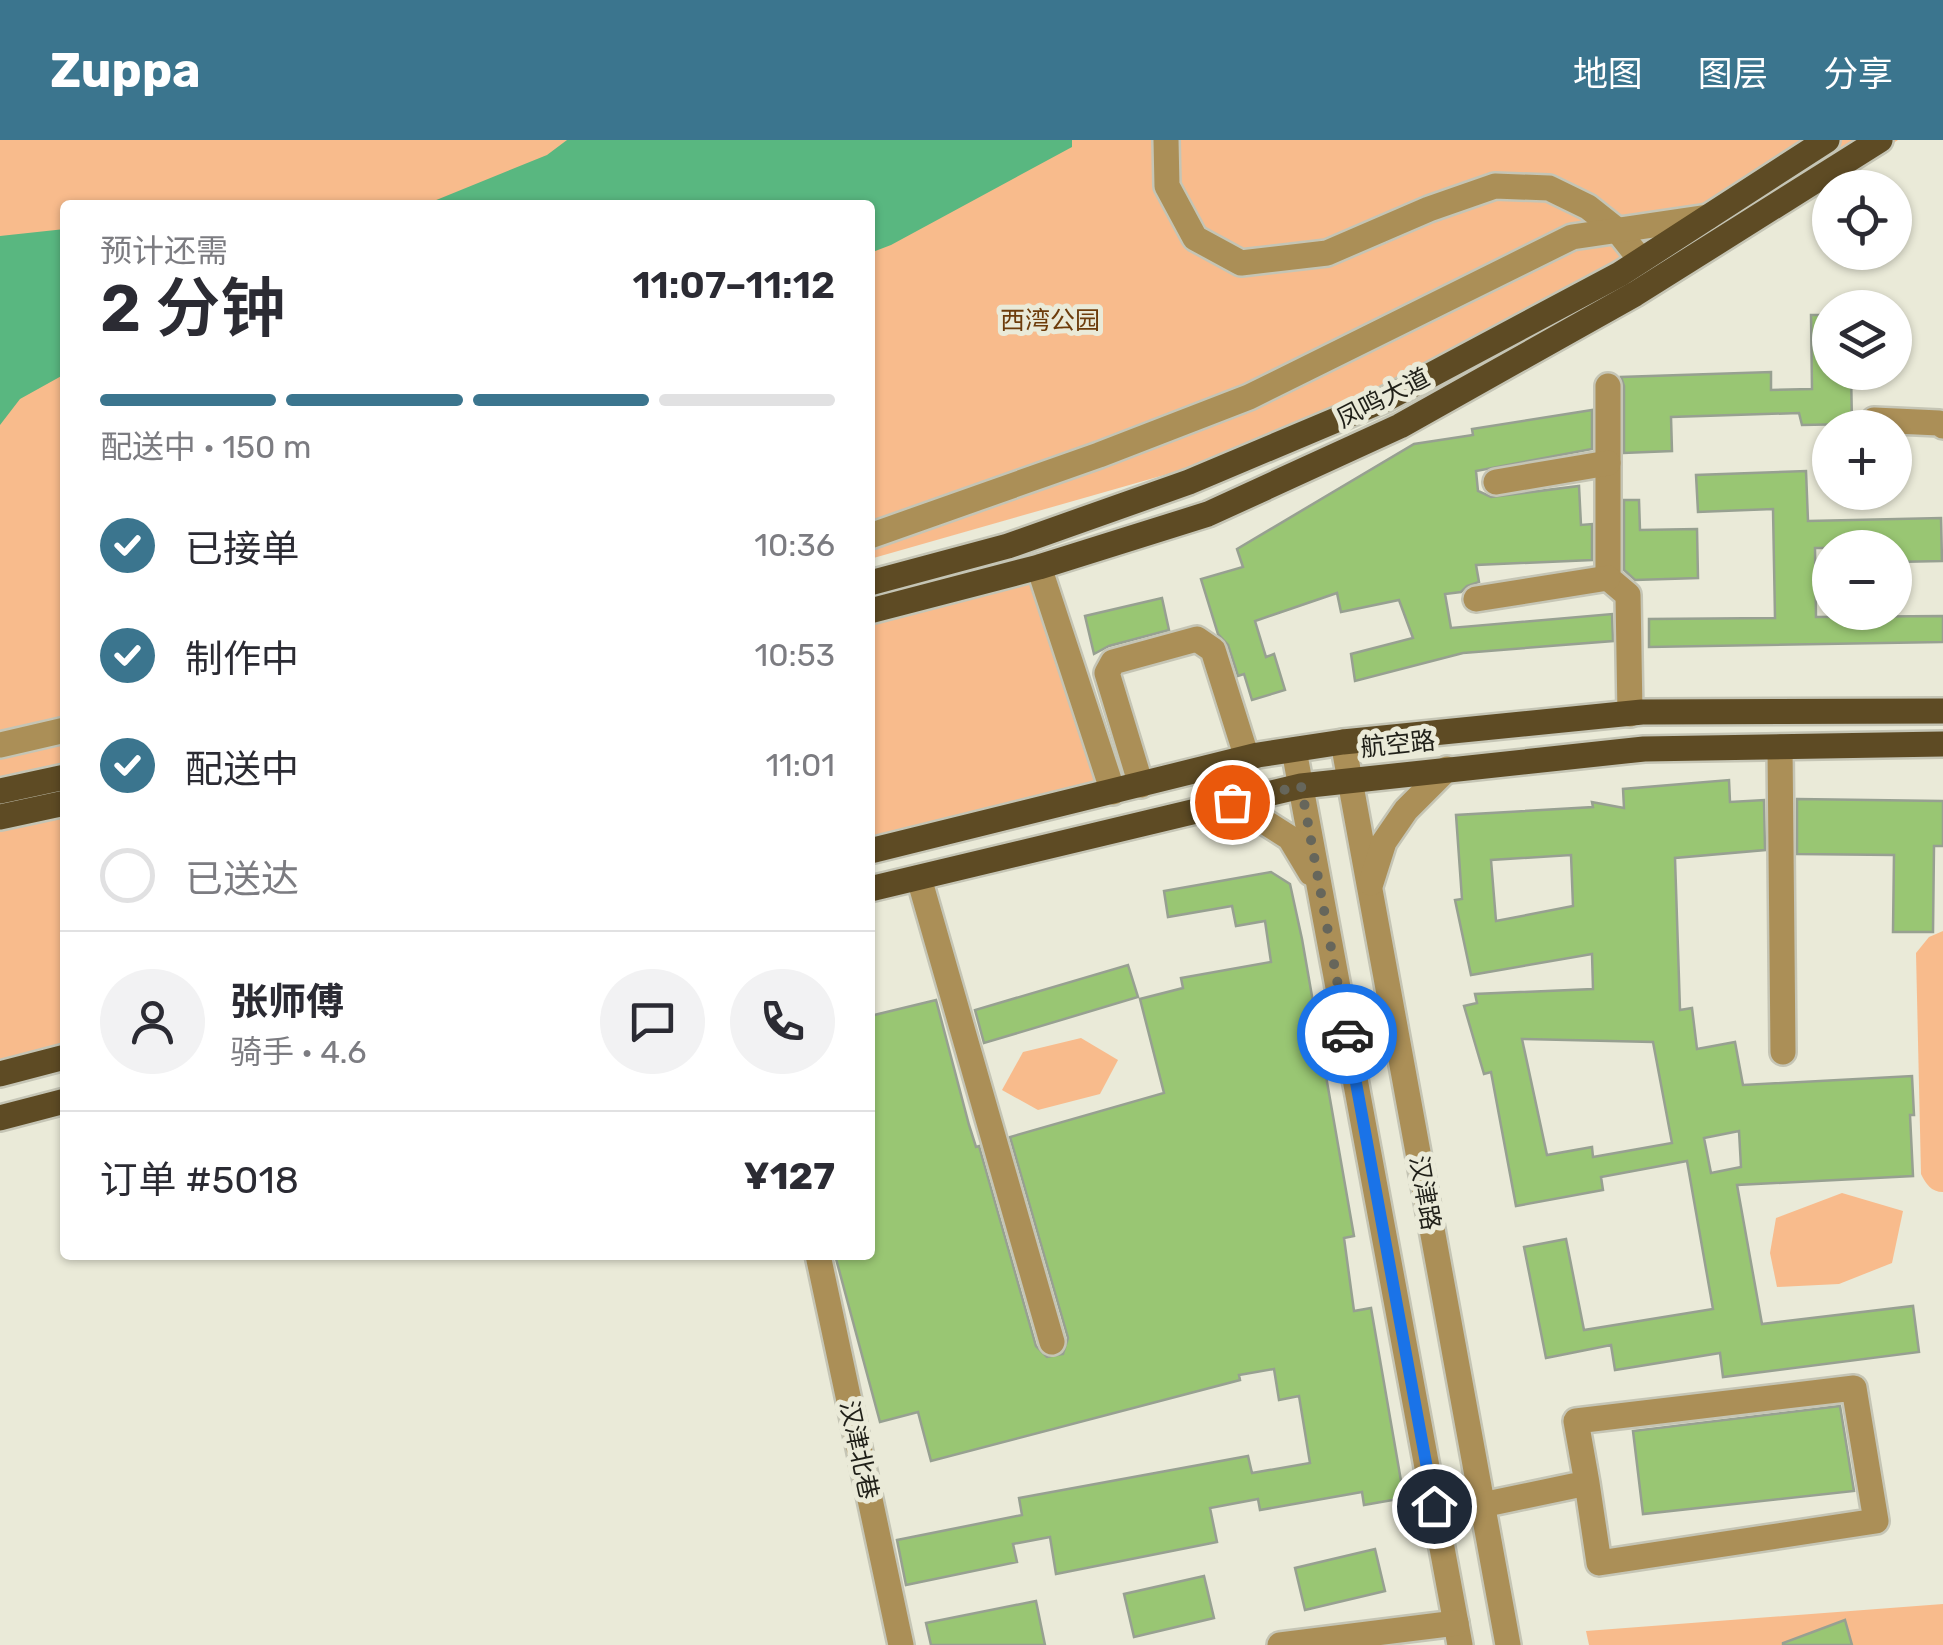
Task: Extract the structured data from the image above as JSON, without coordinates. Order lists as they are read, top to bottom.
{
  "streets": {
    "main road": ["凤鸣大道", "航空路"],
    "street": ["汉津路", "汉津北巷"]
  },
  "crossings": [
    ["航空路", "汉津路"]
  ],
  "parks": ["西湾公园"],
  "page": {
    "header": "Zuppa",
    "nav": ["地图", "图层", "分享"],
    "map_buttons": ["+", "−"],
    "heading": ["2 分钟", "预计还需", "11:07–11:12"],
    "panel": [
      "张师傅",
      "骑手 · 4.6",
      "订单 #5018",
      "¥127"
    ],
    "bar": "配送中 · 150 m",
    "list": [
      ["已接单", "10:36"],
      ["制作中", "10:53"],
      ["配送中", "11:01"],
      "已送达"
    ]
  }
}
